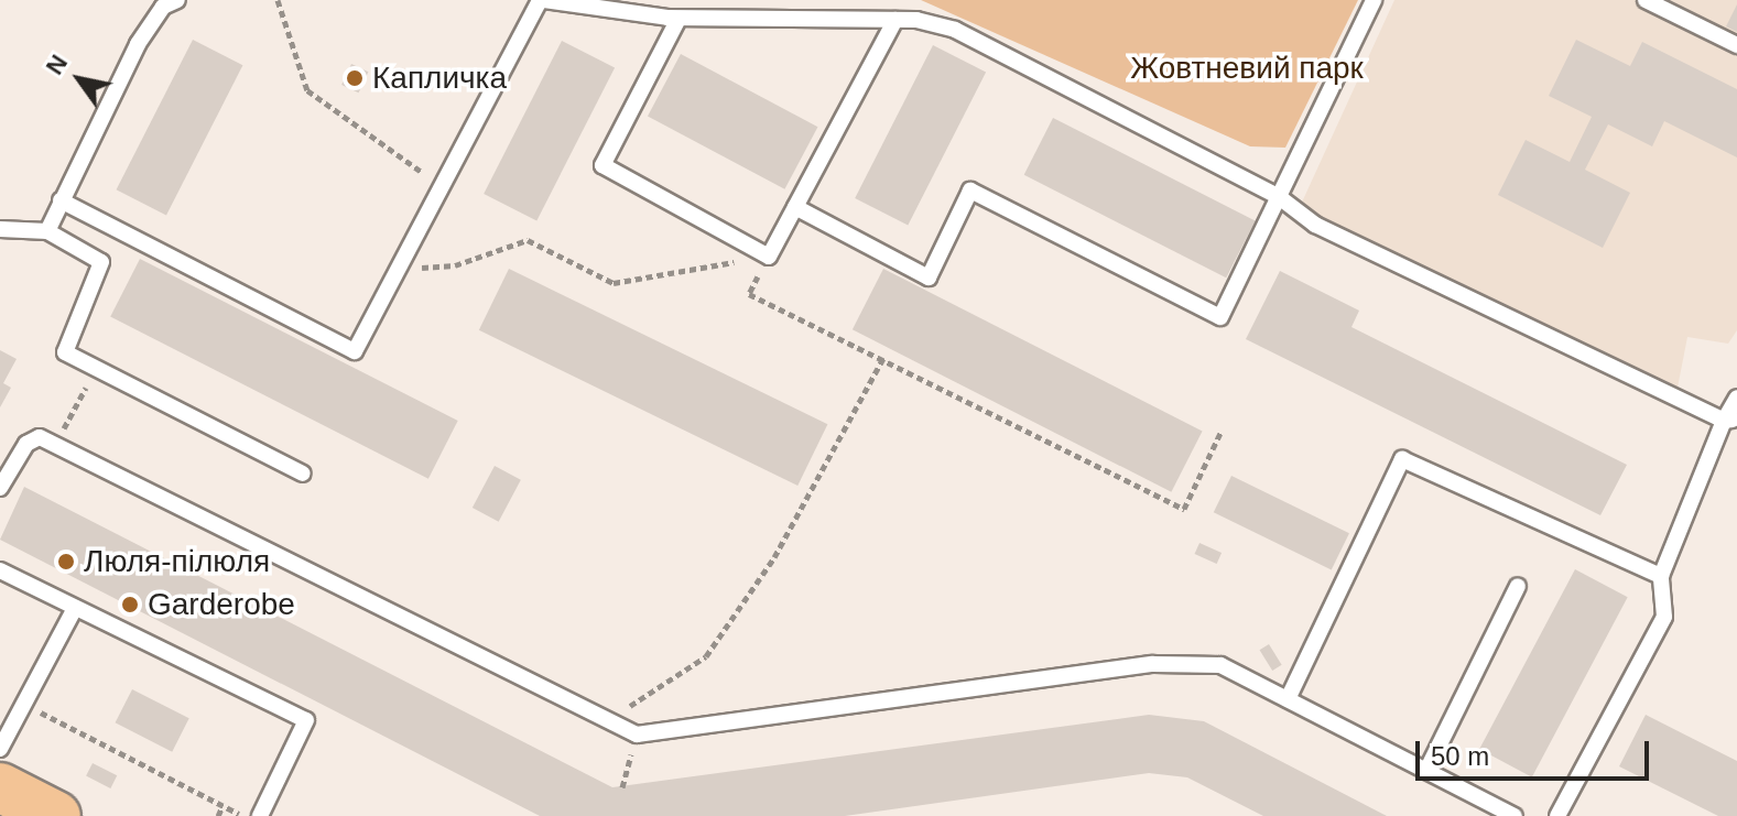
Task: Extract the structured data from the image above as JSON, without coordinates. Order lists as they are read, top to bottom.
{
  "parks": ["Жовтневий парк"],
  "places": ["Капличка", "Люля-пілюля", "Garderobe"],
  "scale_bar": "50 m",
  "north": "top left"
}
